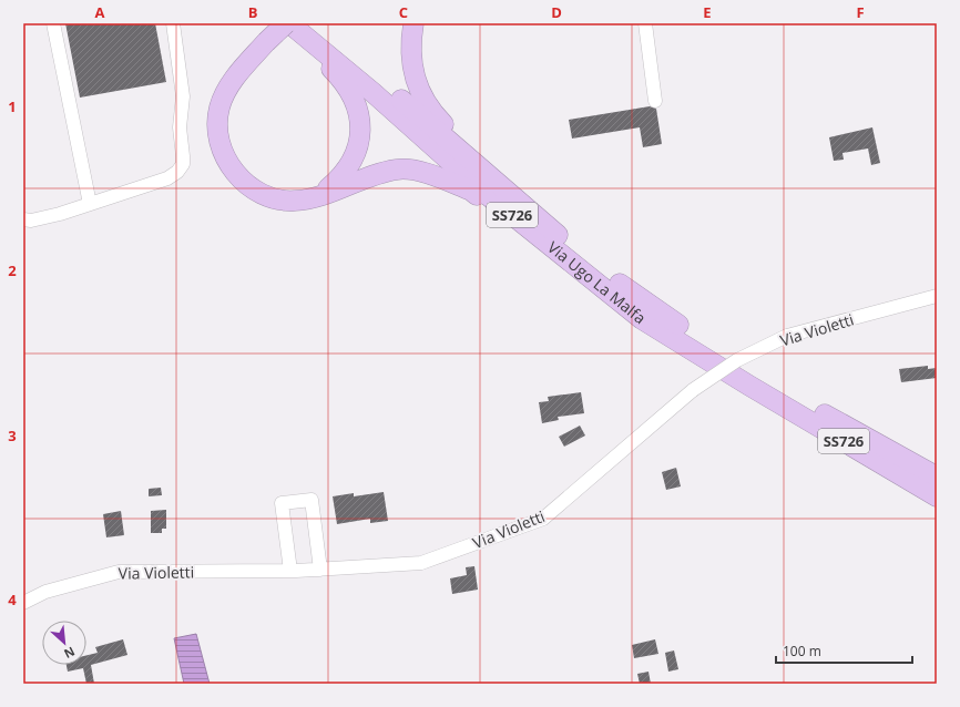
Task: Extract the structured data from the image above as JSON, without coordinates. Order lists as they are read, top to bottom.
{
  "streets": {
    "highway": ["SS726", "Via Ugo La Malfa"],
    "street": ["Via Violetti"]
  },
  "scale_bar": "100 m",
  "north": "bottom right",
  "grid": {
    "columns": [
      "A",
      "B",
      "C",
      "D",
      "E",
      "F"
    ],
    "rows": [
      "1",
      "2",
      "3",
      "4"
    ]
  }
}
